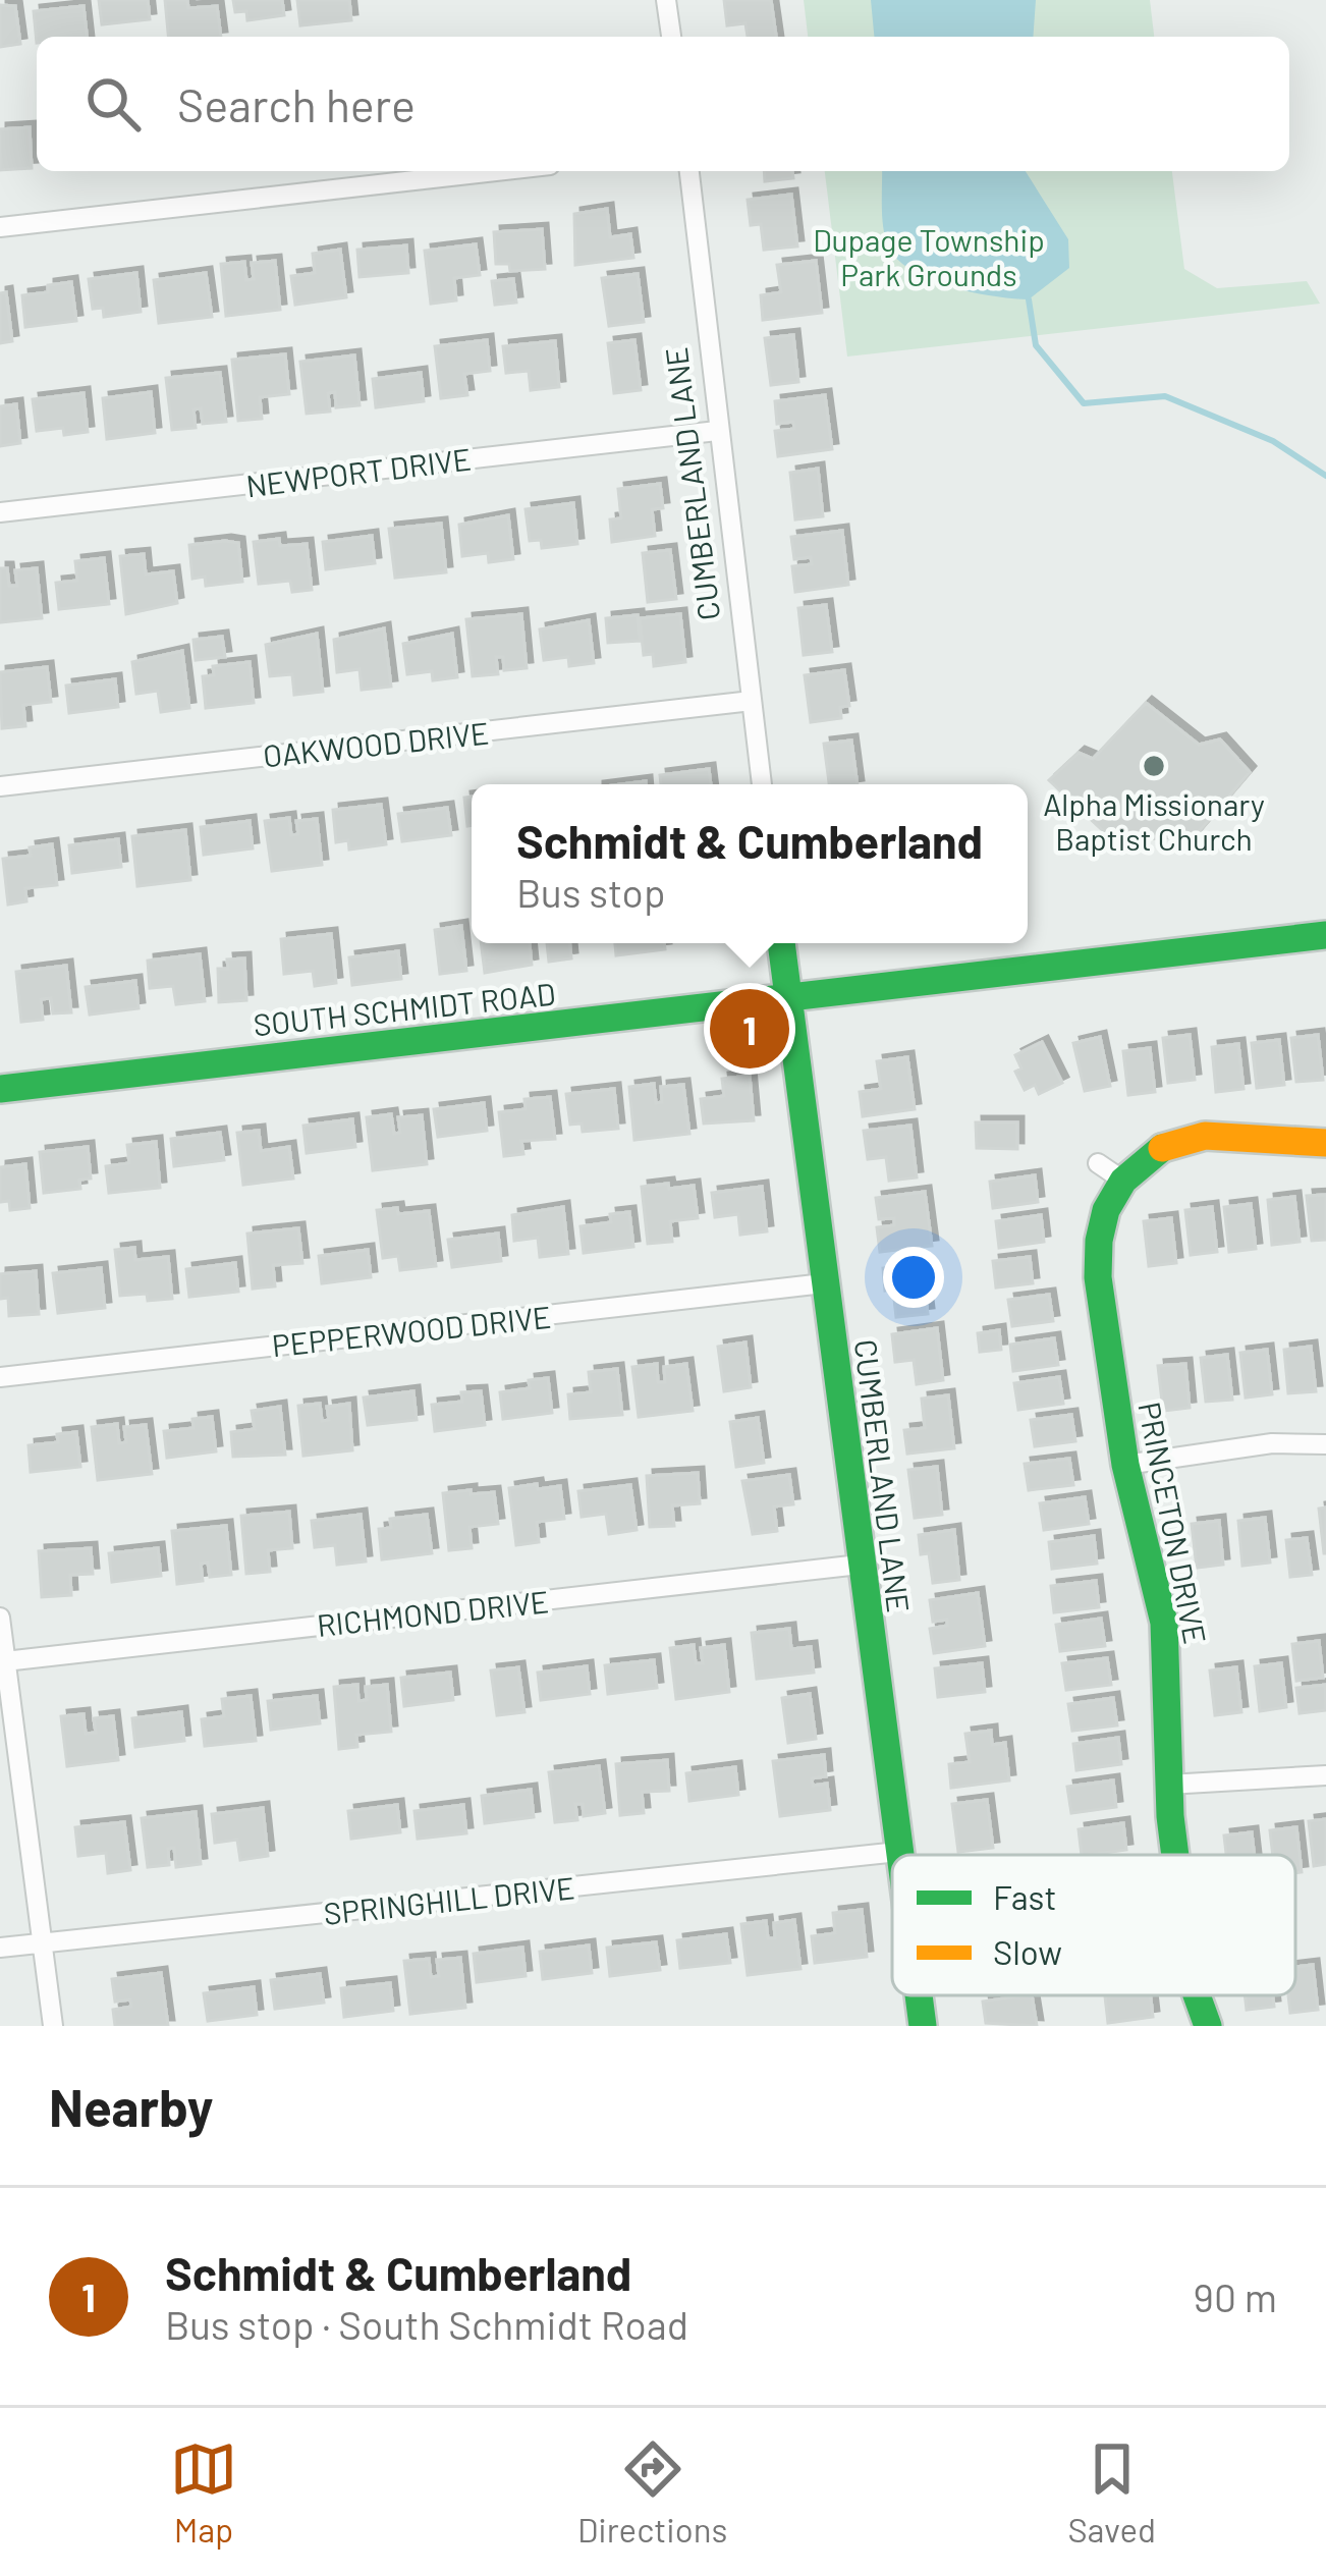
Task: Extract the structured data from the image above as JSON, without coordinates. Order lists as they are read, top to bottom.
{
  "streets": {
    "street": [
      "NEWPORT DRIVE",
      "CUMBERLAND LANE",
      "OAKWOOD DRIVE",
      "SOUTH SCHMIDT ROAD",
      "PEPPERWOOD DRIVE",
      "PRINCETON DRIVE",
      "RICHMOND DRIVE",
      "SPRINGHILL DRIVE"
    ]
  },
  "crossings": [
    ["NEWPORT DRIVE", "CUMBERLAND LANE"],
    ["CUMBERLAND LANE", "OAKWOOD DRIVE"],
    ["CUMBERLAND LANE", "SOUTH SCHMIDT ROAD"],
    ["CUMBERLAND LANE", "PEPPERWOOD DRIVE"],
    ["CUMBERLAND LANE", "RICHMOND DRIVE"],
    ["CUMBERLAND LANE", "SPRINGHILL DRIVE"]
  ],
  "parks": ["Dupage Township Park Grounds"],
  "places": ["Alpha Missionary Baptist Church"],
  "legend": ["Fast", "Slow"],
  "page": {
    "search": "Search here",
    "popup": ["Schmidt & Cumberland", "Bus stop"],
    "pins": "1",
    "heading": "Nearby",
    "list": [
      {
        "mark": "1",
        "name": "Schmidt & Cumberland",
        "note": "Bus stop · South Schmidt Road",
        "value": "90 m"
      }
    ],
    "nav": ["Map", "Directions", "Saved"]
  }
}
